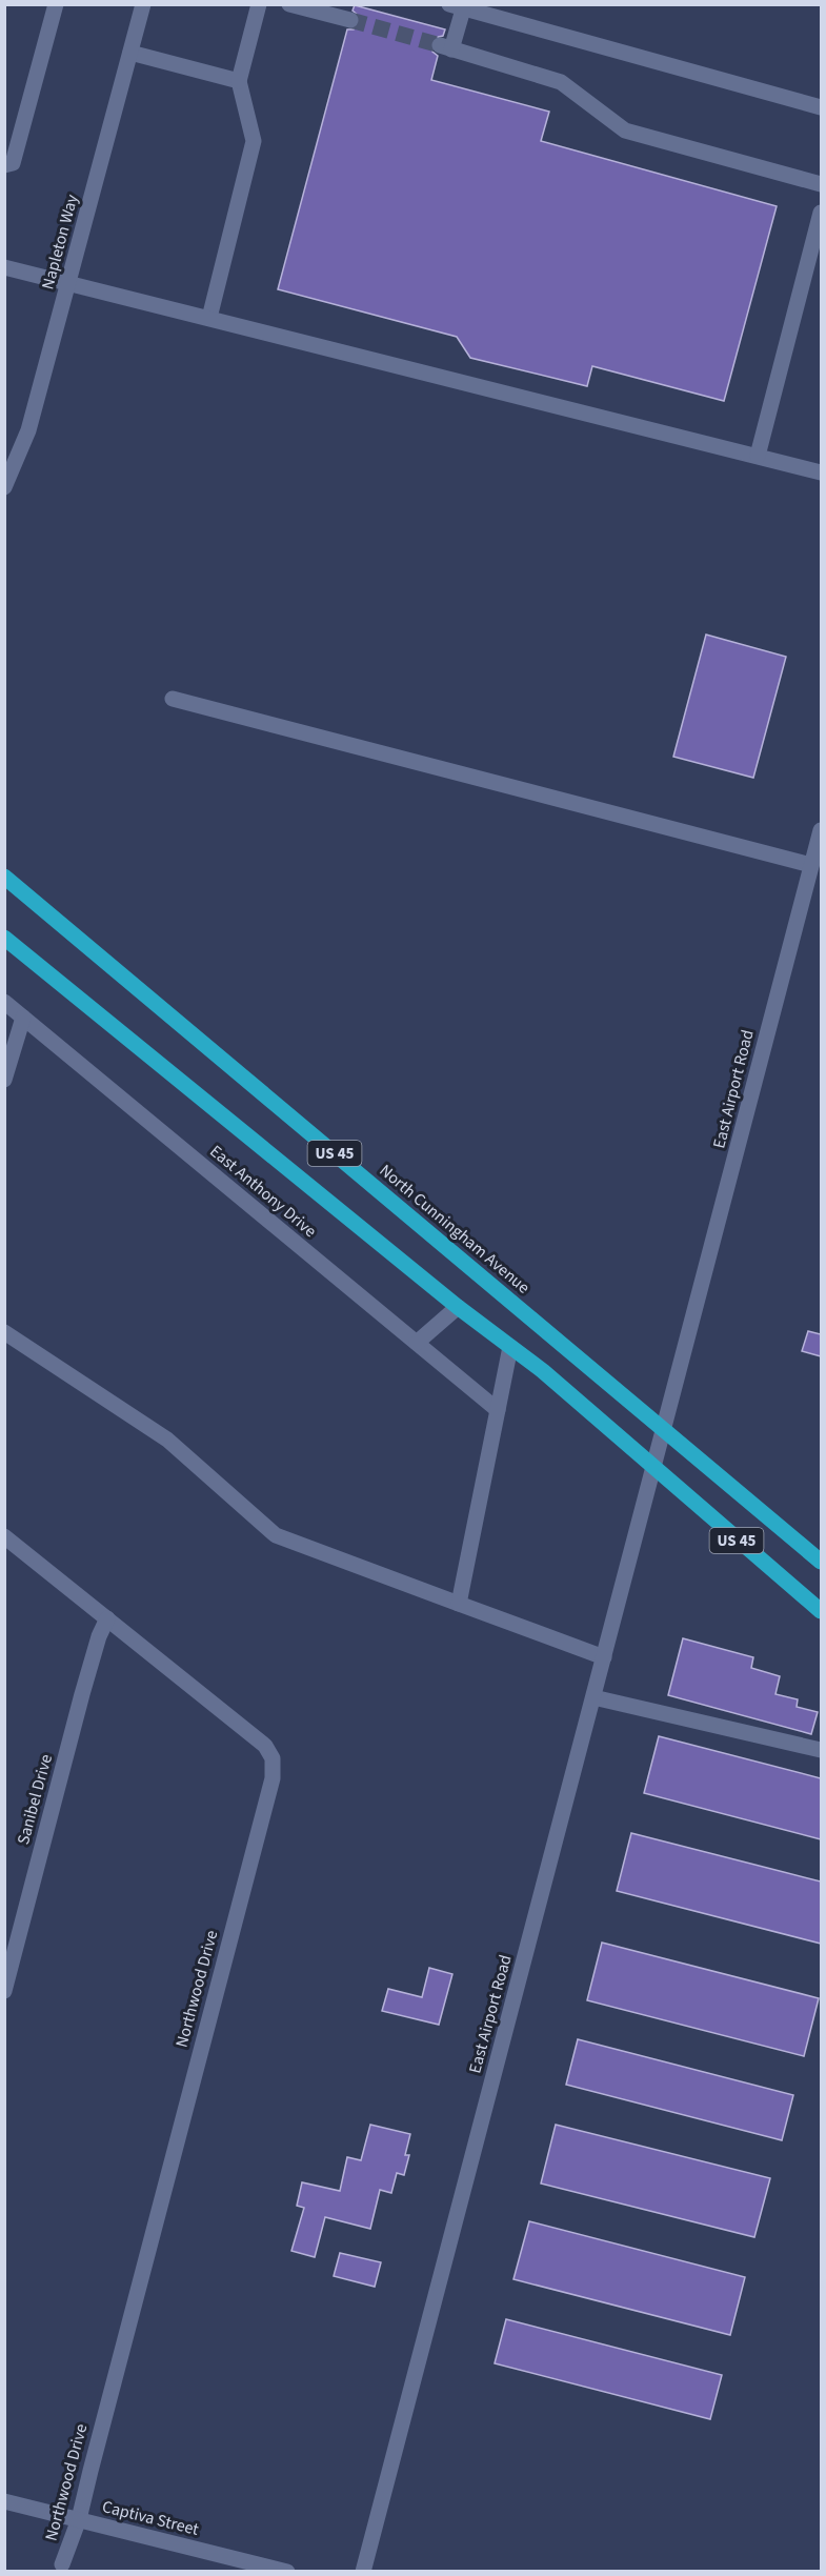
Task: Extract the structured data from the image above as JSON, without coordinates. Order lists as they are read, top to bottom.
{
  "streets": {
    "main road": ["US 45", "North Cunningham Avenue"],
    "street": [
      "Napleton Way",
      "East Airport Road",
      "East Anthony Drive",
      "Sanibel Drive",
      "Northwood Drive",
      "Captiva Street"
    ]
  },
  "crossings": [
    ["East Airport Road", "US 45"],
    ["East Airport Road", "North Cunningham Avenue"],
    ["Sanibel Drive", "Northwood Drive"],
    ["Northwood Drive", "Captiva Street"]
  ]
}
